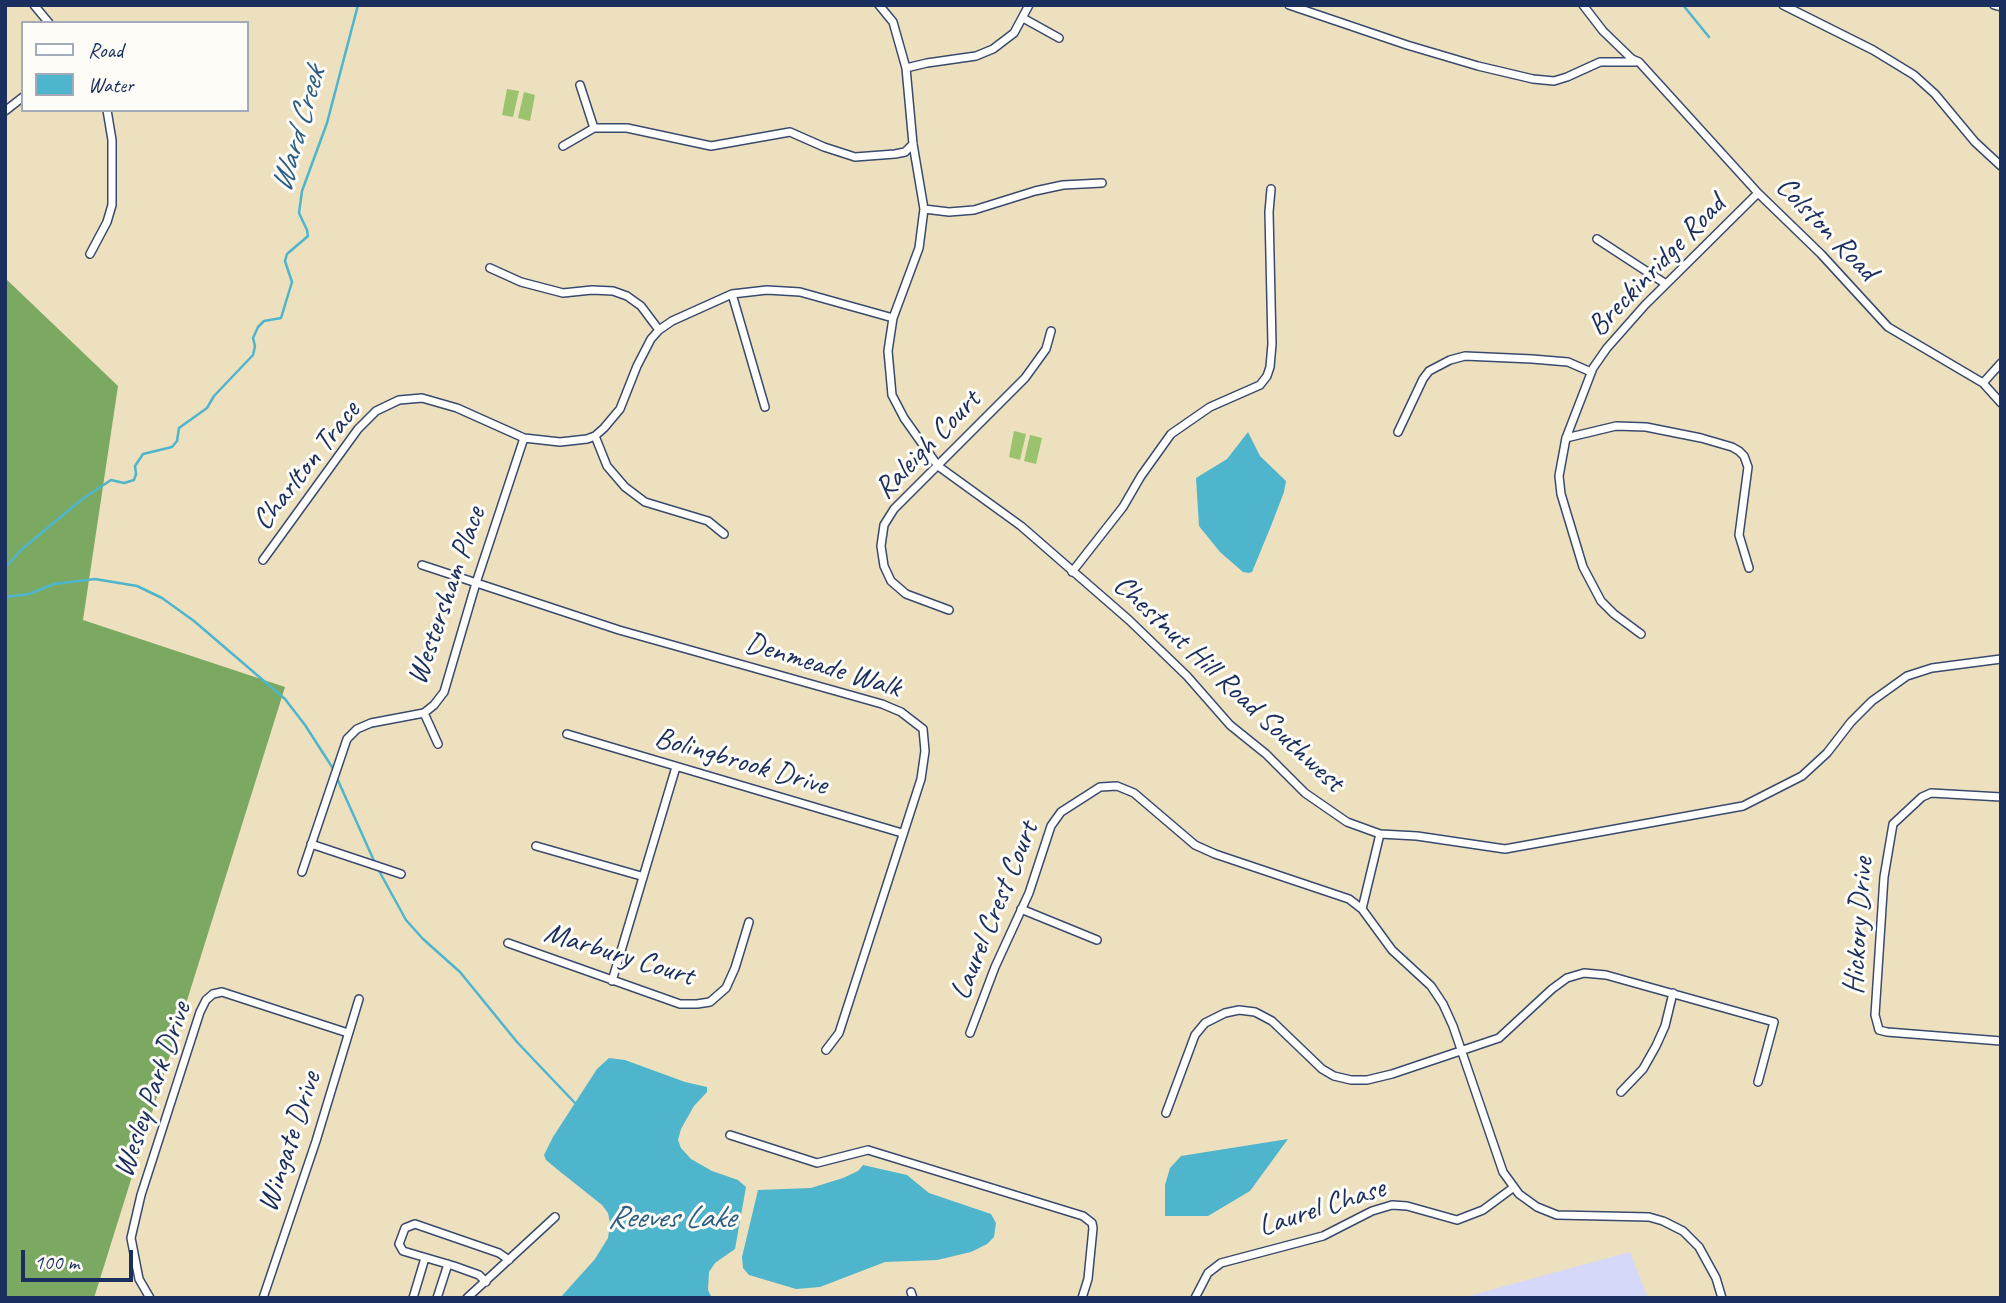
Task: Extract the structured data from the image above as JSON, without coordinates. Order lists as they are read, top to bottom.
{
  "streets": {
    "street": [
      "Colston Road",
      "Breckinridge Road",
      "Raleigh Court",
      "Charlton Trace",
      "Westersham Place",
      "Denmeade Walk",
      "Chestnut Hill Road Southwest",
      "Bolingbrook Drive",
      "Laurel Crest Court",
      "Hickory Drive",
      "Marbury Court",
      "Wesley Park Drive",
      "Wingate Drive",
      "Laurel Chase"
    ]
  },
  "crossings": [
    ["Colston Road", "Breckinridge Road"],
    ["Raleigh Court", "Chestnut Hill Road Southwest"],
    ["Charlton Trace", "Westersham Place"],
    ["Westersham Place", "Denmeade Walk"],
    ["Denmeade Walk", "Bolingbrook Drive"],
    ["Wesley Park Drive", "Wingate Drive"]
  ],
  "water": ["Ward Creek", "Reeves Lake"],
  "legend": ["Road", "Water"],
  "scale_bar": "100 m"
}
